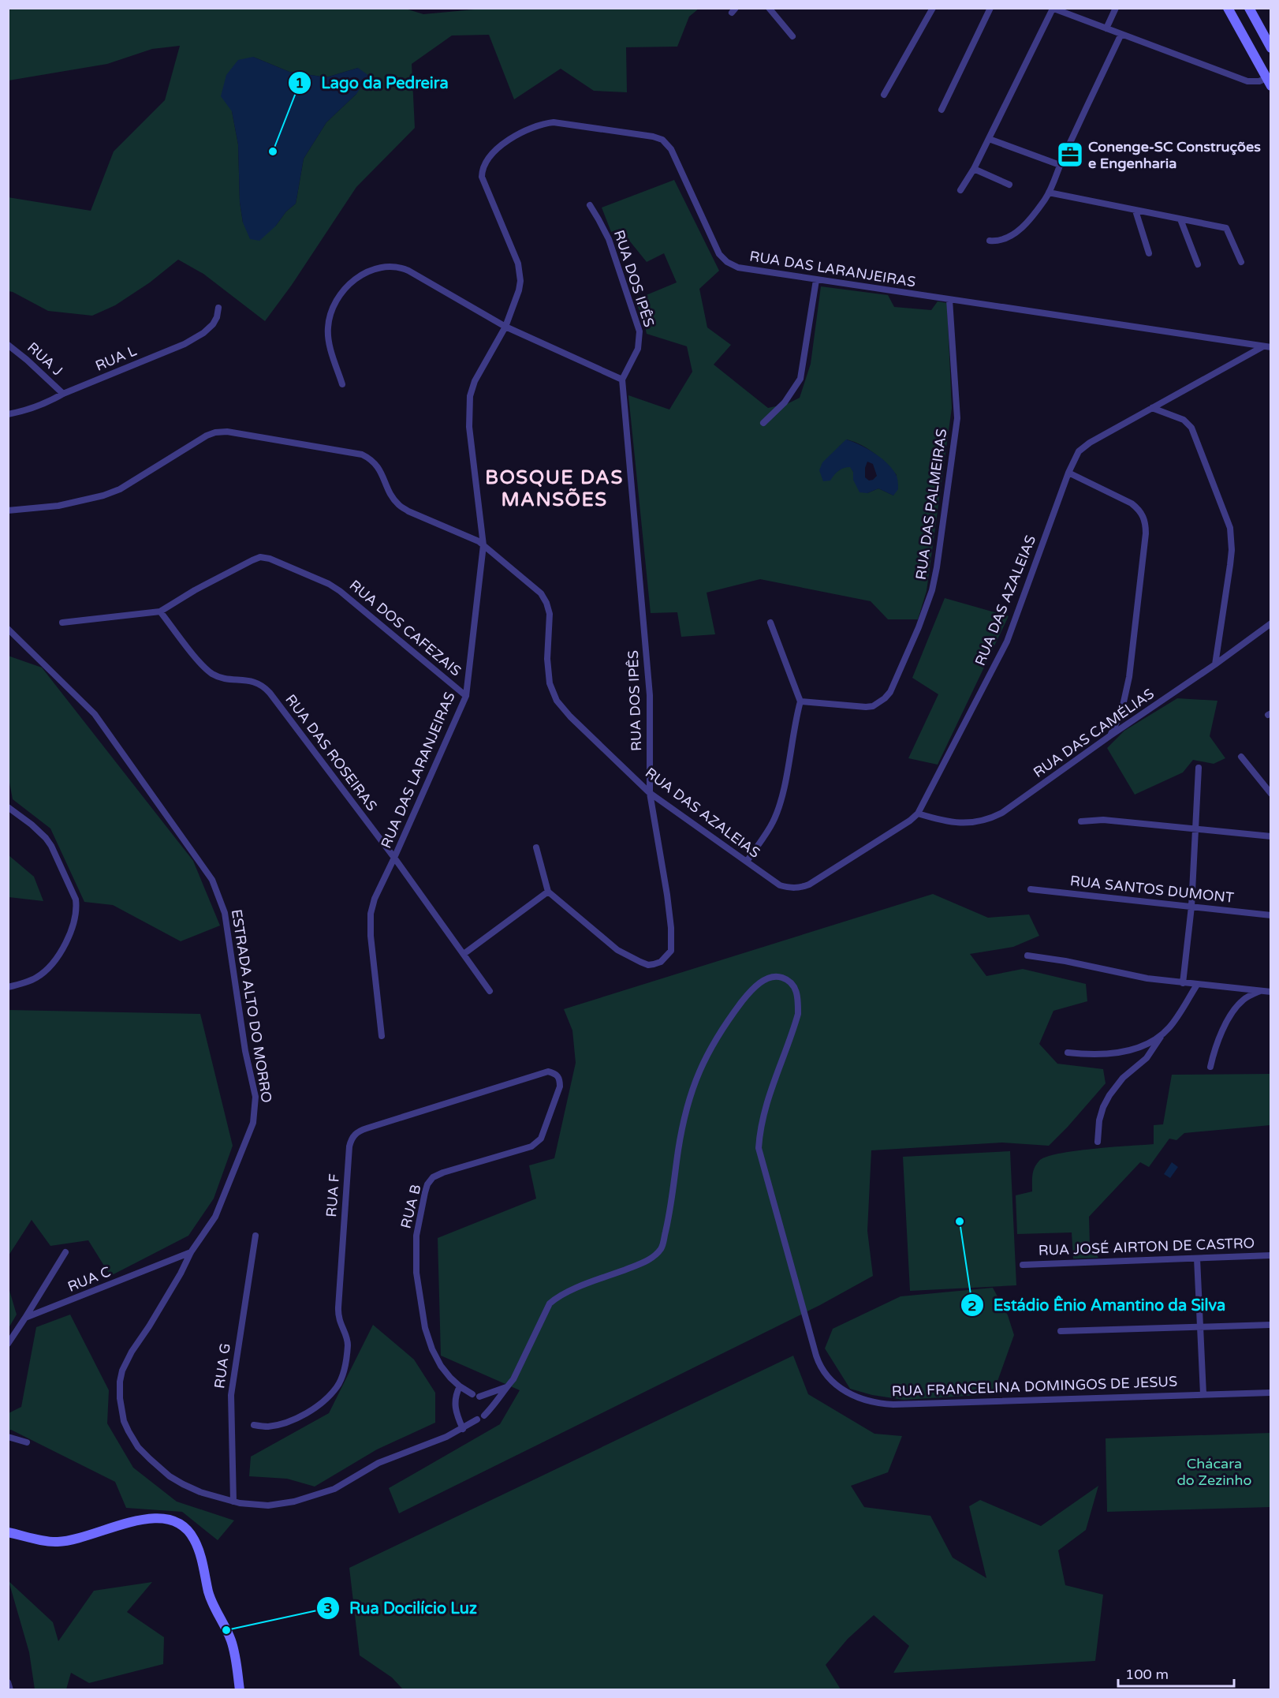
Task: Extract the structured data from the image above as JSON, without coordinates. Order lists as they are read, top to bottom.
{
  "streets": {
    "street": [
      "RUA DAS LARANJEIRAS",
      "RUA DOS IPÊS",
      "RUA L",
      "RUA J",
      "RUA DAS PALMEIRAS",
      "RUA DAS AZALEIAS",
      "RUA DOS CAFEZAIS",
      "RUA DAS CAMÉLIAS",
      "RUA DAS ROSEIRAS",
      "RUA SANTOS DUMONT",
      "ESTRADA ALTO DO MORRO",
      "RUA F",
      "RUA B",
      "RUA JOSÉ AIRTON DE CASTRO",
      "RUA C",
      "RUA G",
      "RUA FRANCELINA DOMINGOS DE JESUS"
    ]
  },
  "crossings": [
    ["RUA DAS LARANJEIRAS", "RUA DAS PALMEIRAS"],
    ["RUA DAS LARANJEIRAS", "RUA DAS AZALEIAS"],
    ["RUA DAS LARANJEIRAS", "RUA DOS CAFEZAIS"],
    ["RUA DAS LARANJEIRAS", "RUA DAS ROSEIRAS"],
    ["RUA DOS IPÊS", "RUA DAS AZALEIAS"],
    ["RUA L", "RUA J"],
    ["RUA DAS AZALEIAS", "RUA DAS CAMÉLIAS"],
    ["RUA DOS CAFEZAIS", "RUA DAS ROSEIRAS"],
    ["ESTRADA ALTO DO MORRO", "RUA C"],
    ["ESTRADA ALTO DO MORRO", "RUA G"],
    ["RUA F", "RUA B"],
    ["RUA B", "RUA FRANCELINA DOMINGOS DE JESUS"]
  ],
  "districts": ["BOSQUE DAS MANSÕES"],
  "parks": ["Chácara do Zezinho"],
  "places": {
    "other": ["Lago da Pedreira", "Estádio Ênio Amantino da Silva", "Rua Docilício Luz"],
    "office": ["Conenge-SC Construções e Engenharia"]
  },
  "scale_bar": "100 m"
}
